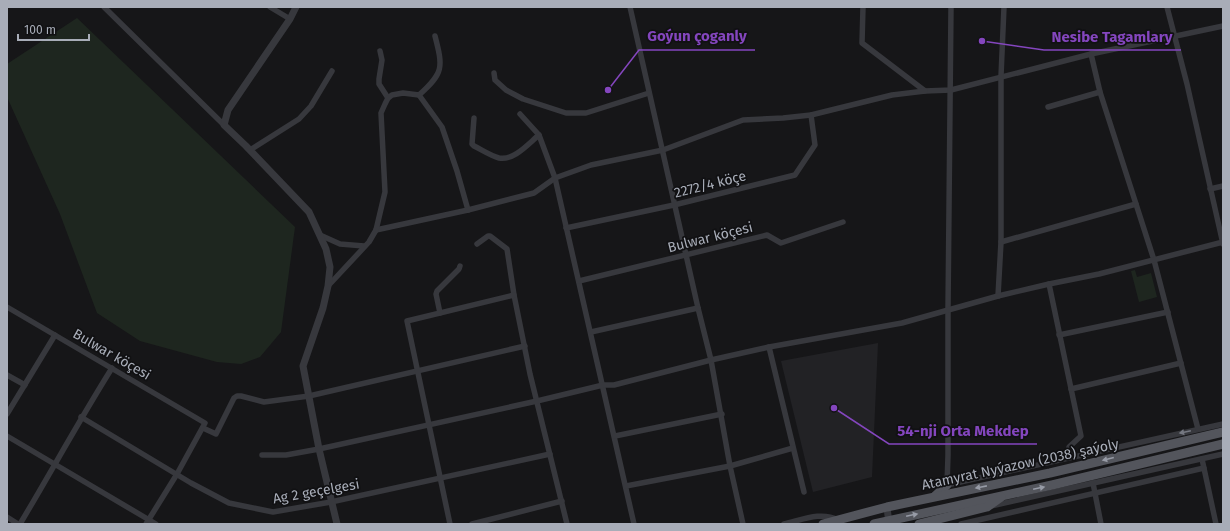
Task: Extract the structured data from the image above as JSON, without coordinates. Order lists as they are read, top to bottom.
{
  "streets": {
    "main road": ["Atamyrat Nyýazow (2038) şaýoly"],
    "street": ["2272/4 köçe", "Bulwar köçesi", "Ag 2 geçelgesi"]
  },
  "places": ["Nesibe Tagamlary", "Goýun çoganly", "54-nji Orta Mekdep"],
  "scale_bar": "100 m"
}
